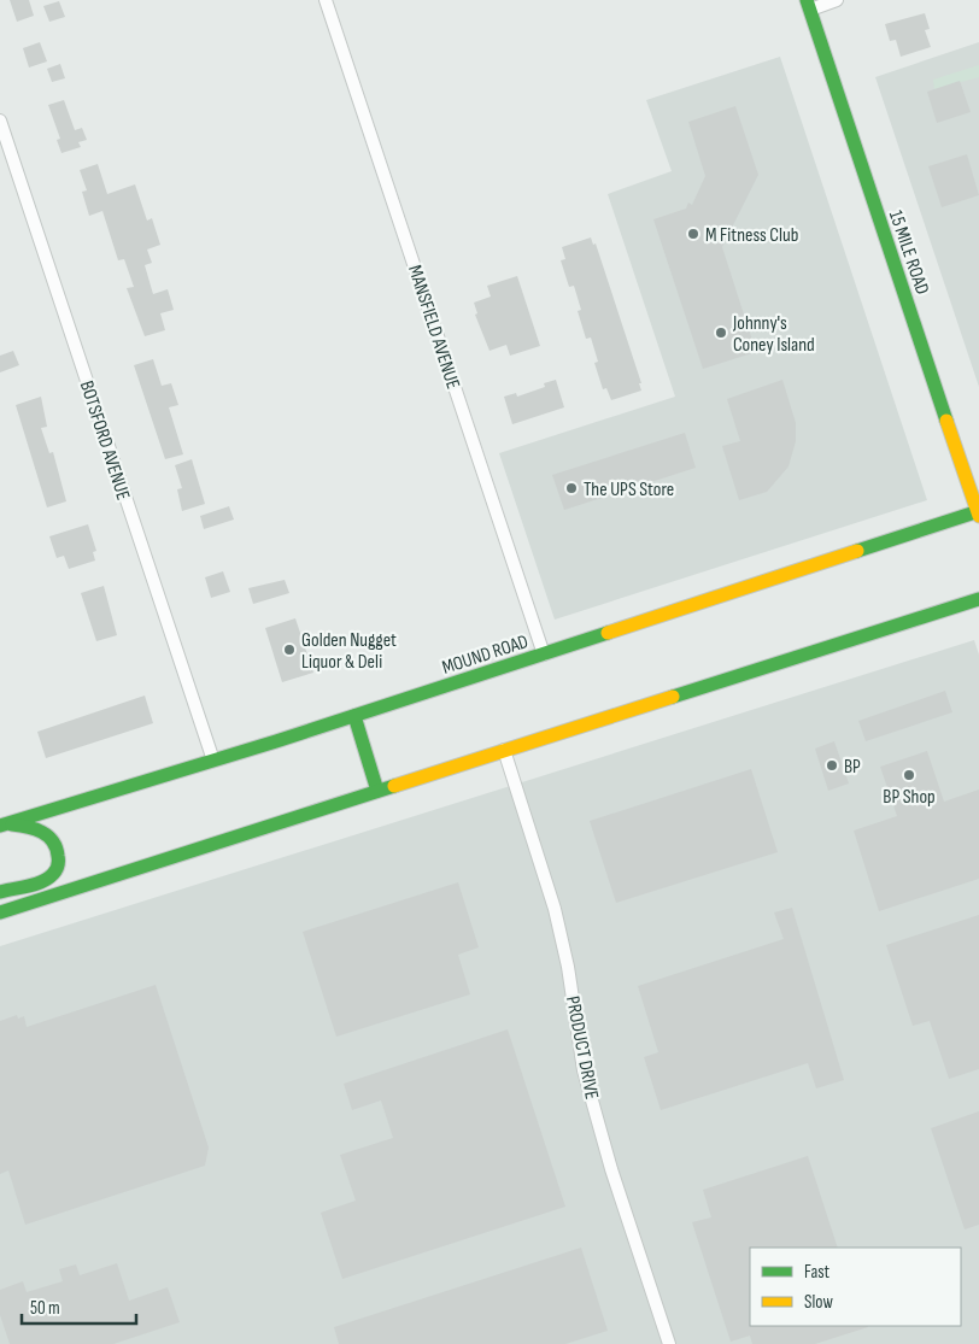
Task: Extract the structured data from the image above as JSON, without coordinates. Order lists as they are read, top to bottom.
{
  "streets": {
    "main road": ["15 MILE ROAD", "MOUND ROAD"],
    "street": ["MANSFIELD AVENUE", "BOTSFORD AVENUE", "PRODUCT DRIVE"]
  },
  "crossings": [
    ["15 MILE ROAD", "MOUND ROAD"],
    ["MANSFIELD AVENUE", "MOUND ROAD"],
    ["BOTSFORD AVENUE", "MOUND ROAD"]
  ],
  "places": [
    "M Fitness Club",
    "Johnny's Coney Island",
    "The UPS Store",
    "Golden Nugget Liquor & Deli",
    "BP",
    "BP Shop"
  ],
  "legend": ["Fast", "Slow"],
  "scale_bar": "50 m"
}
